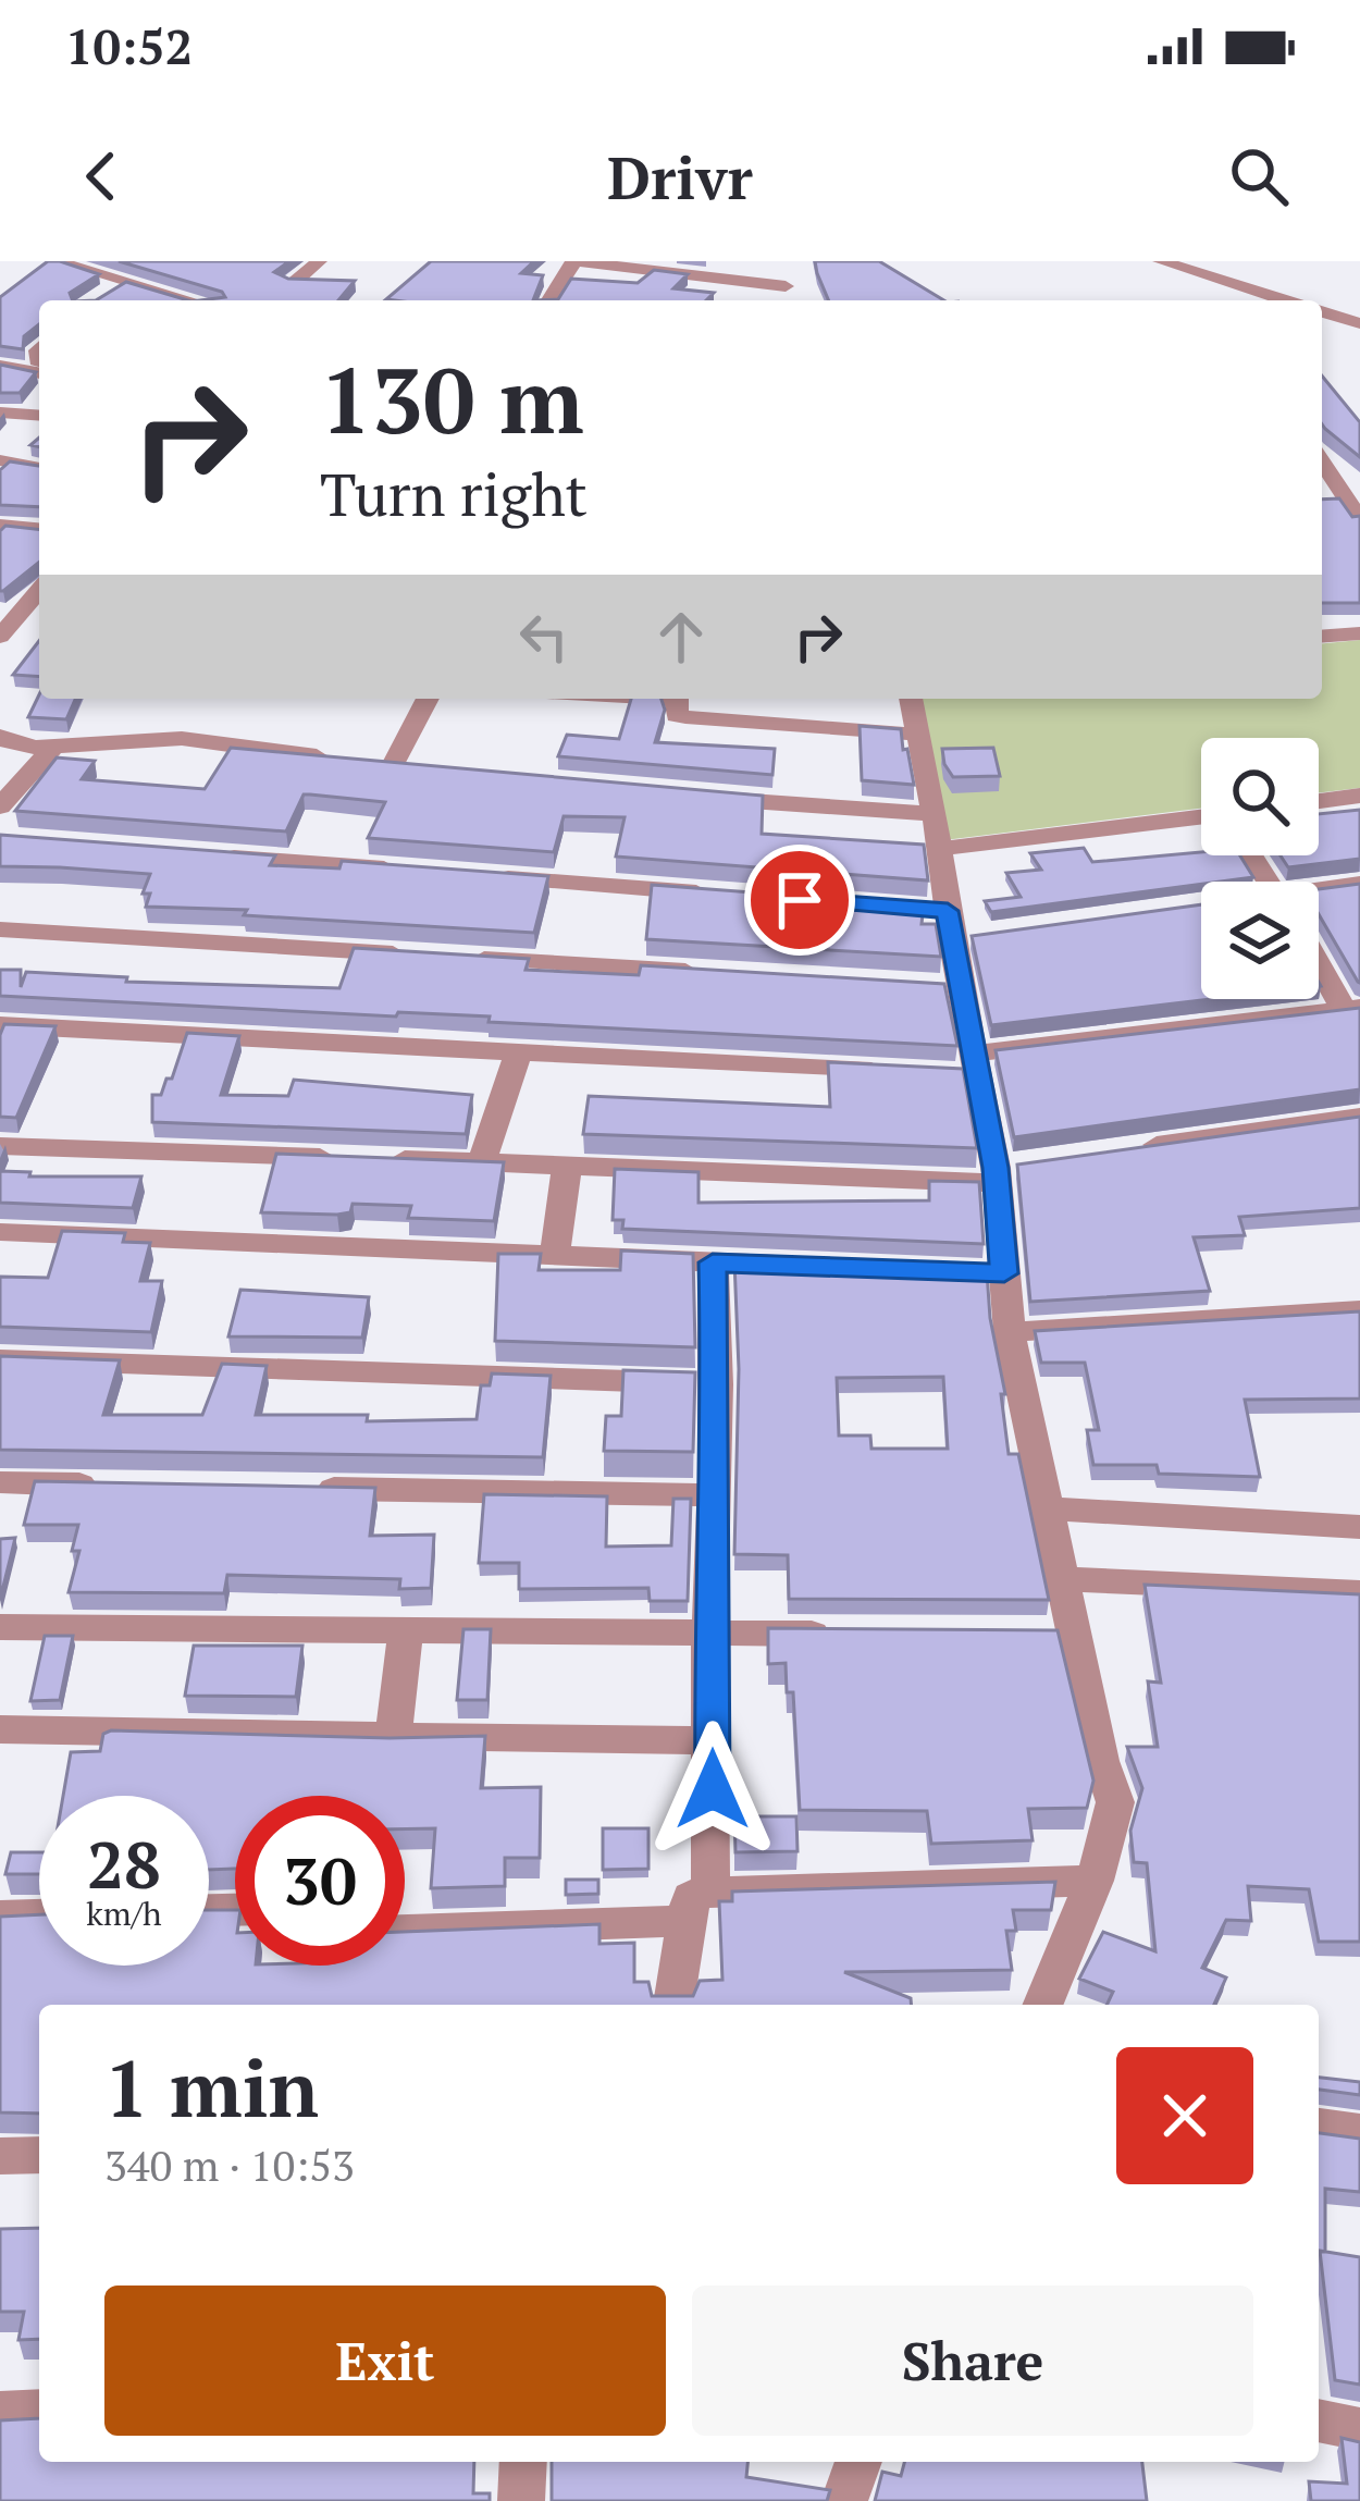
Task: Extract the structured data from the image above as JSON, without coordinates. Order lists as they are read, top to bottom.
{
  "page": {
    "status": "10:52",
    "header": "Drivr",
    "turn": ["130 m", "Turn right"],
    "speed": "28 km/h",
    "limit": "30",
    "heading": ["1 min", "340 m · 10:53"],
    "buttons": ["Exit", "Share"]
  }
}
